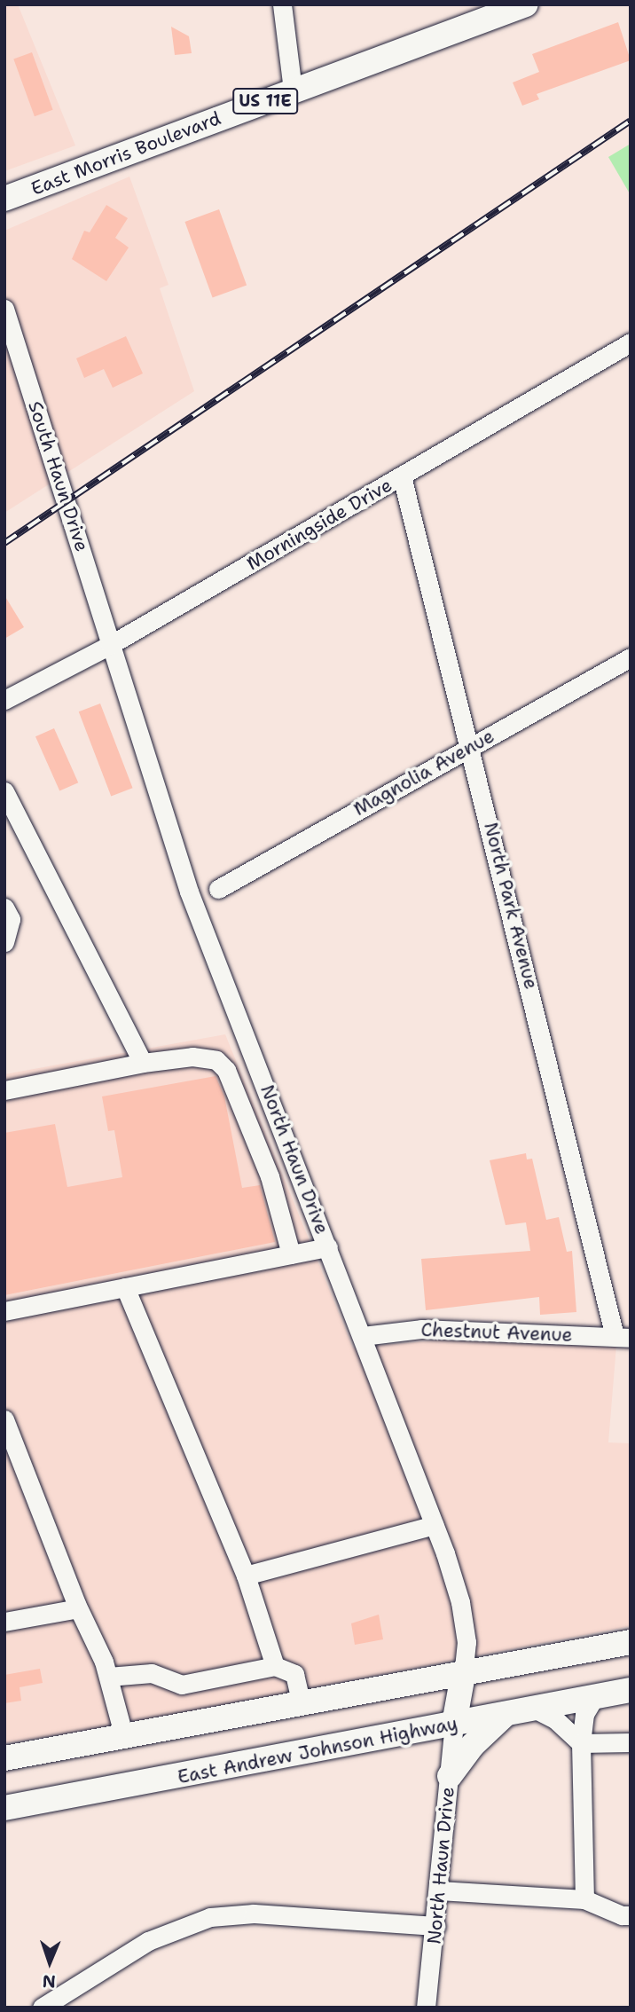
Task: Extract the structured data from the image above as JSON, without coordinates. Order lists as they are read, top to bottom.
{
  "streets": {
    "main road": ["US 11E", "East Morris Boulevard", "East Andrew Johnson Highway"],
    "street": [
      "South Haun Drive",
      "Morningside Drive",
      "Magnolia Avenue",
      "North Park Avenue",
      "North Haun Drive",
      "Chestnut Avenue"
    ]
  },
  "crossings": [
    ["South Haun Drive", "Morningside Drive"],
    ["South Haun Drive", "North Haun Drive"],
    ["Morningside Drive", "North Park Avenue"],
    ["Morningside Drive", "North Haun Drive"],
    ["Magnolia Avenue", "North Park Avenue"],
    ["North Park Avenue", "Chestnut Avenue"],
    ["North Haun Drive", "Chestnut Avenue"],
    ["North Haun Drive", "East Andrew Johnson Highway"]
  ],
  "north": "bottom"
}
